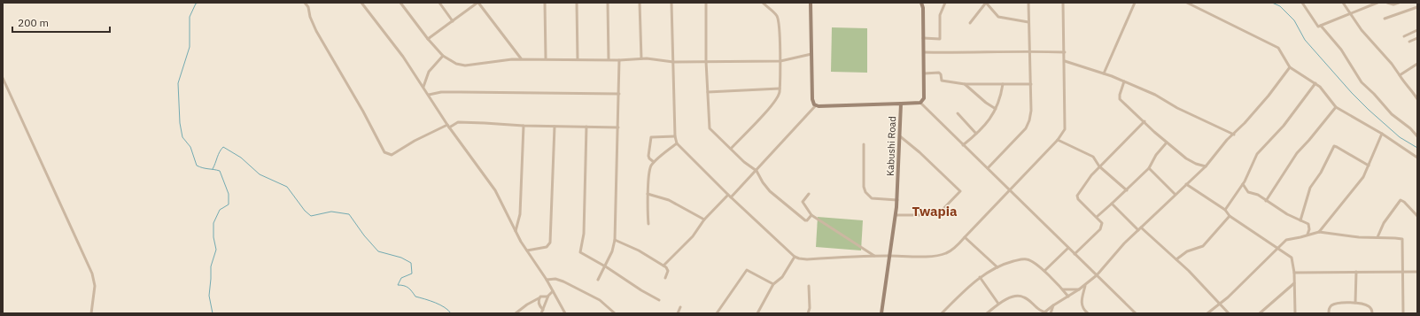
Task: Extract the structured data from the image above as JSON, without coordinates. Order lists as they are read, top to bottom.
{
  "streets": {
    "main road": ["Kabushi Road"]
  },
  "districts": ["Twapia"],
  "scale_bar": "200 m"
}
